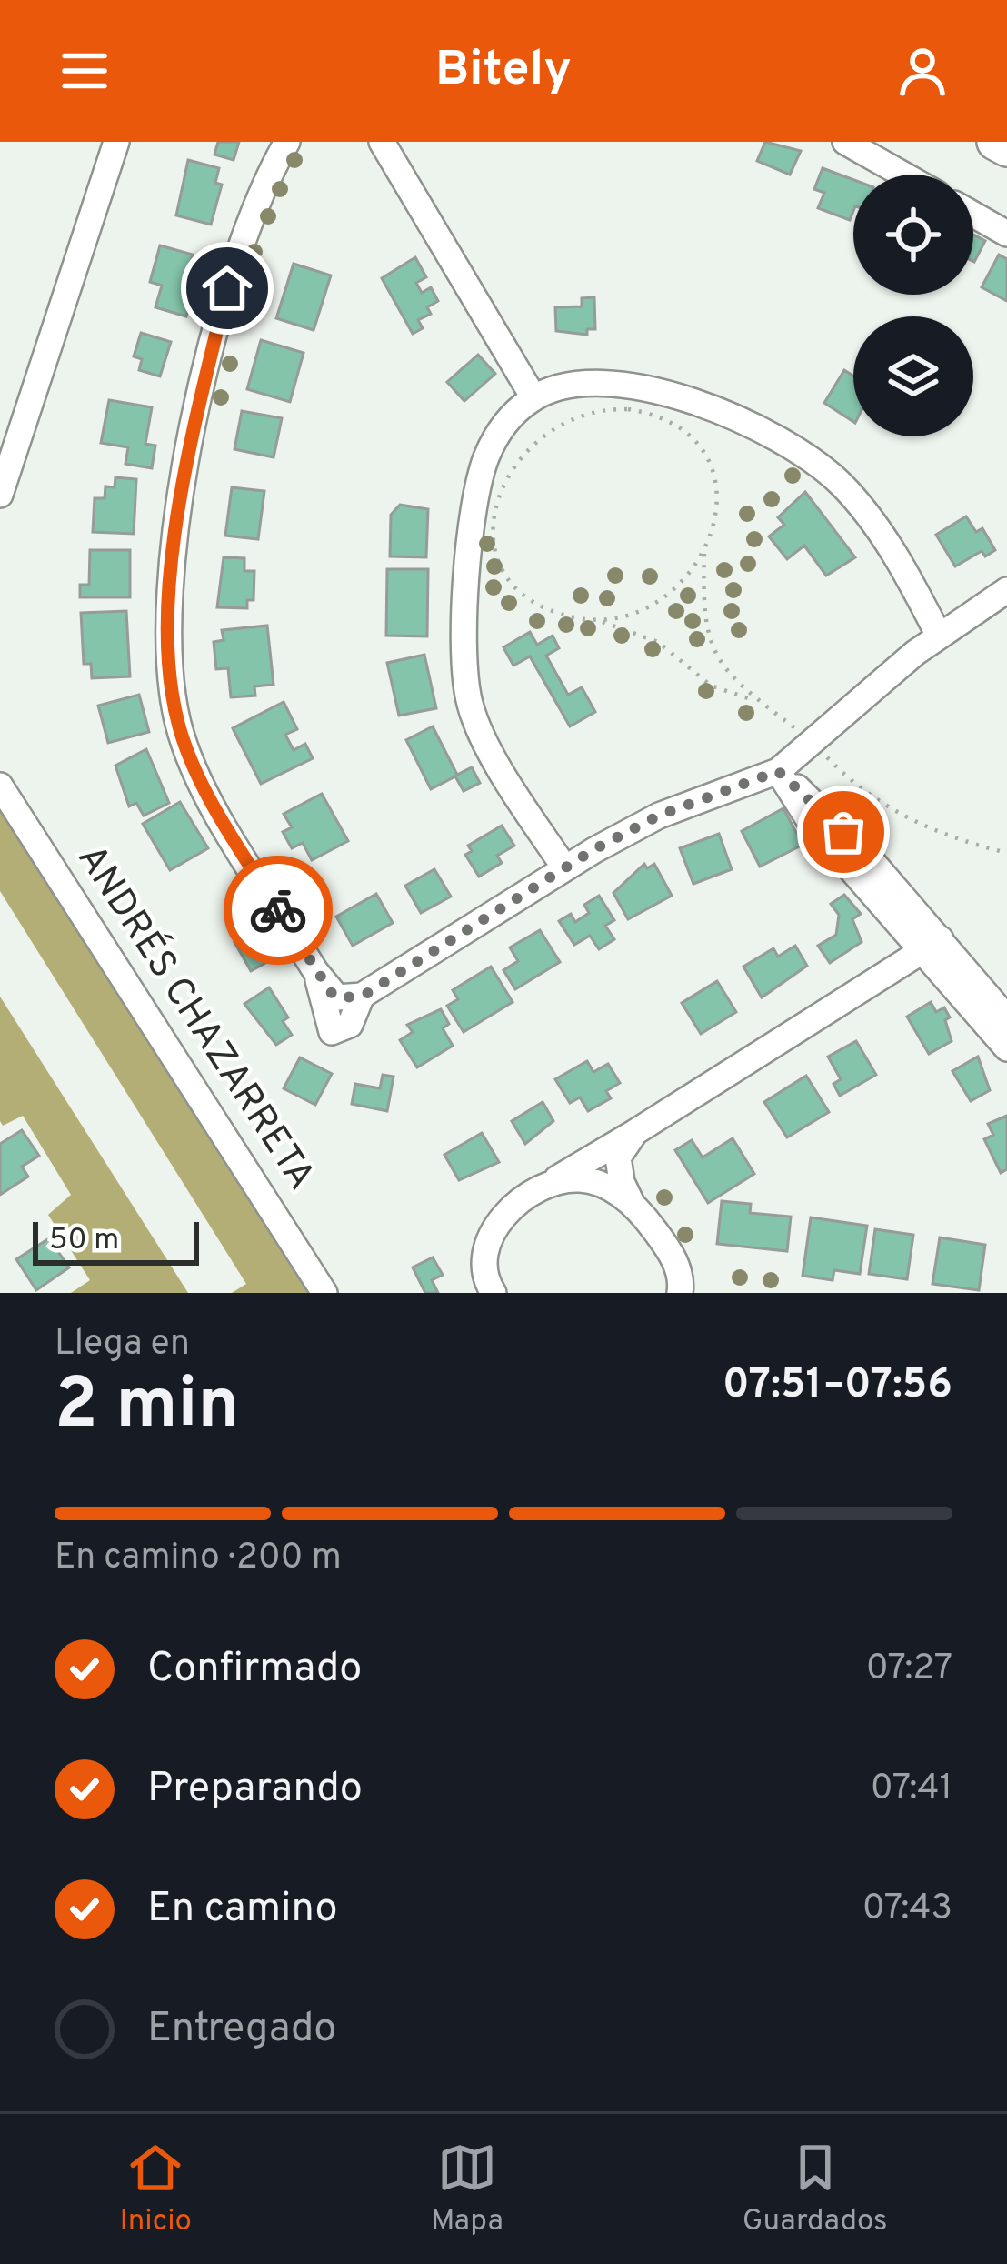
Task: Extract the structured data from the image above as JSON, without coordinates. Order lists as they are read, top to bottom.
{
  "streets": {
    "street": ["ANDRÉS CHAZARRETA"]
  },
  "scale_bar": "50 m",
  "page": {
    "header": "Bitely",
    "scale": "50 m",
    "heading": ["2 min", "Llega en", "07:51–07:56"],
    "bar": "En camino · 200 m",
    "list": [
      ["Confirmado", "07:27"],
      ["Preparando", "07:41"],
      ["En camino", "07:43"],
      "Entregado"
    ],
    "tabs": ["Inicio", "Mapa", "Guardados"]
  }
}
